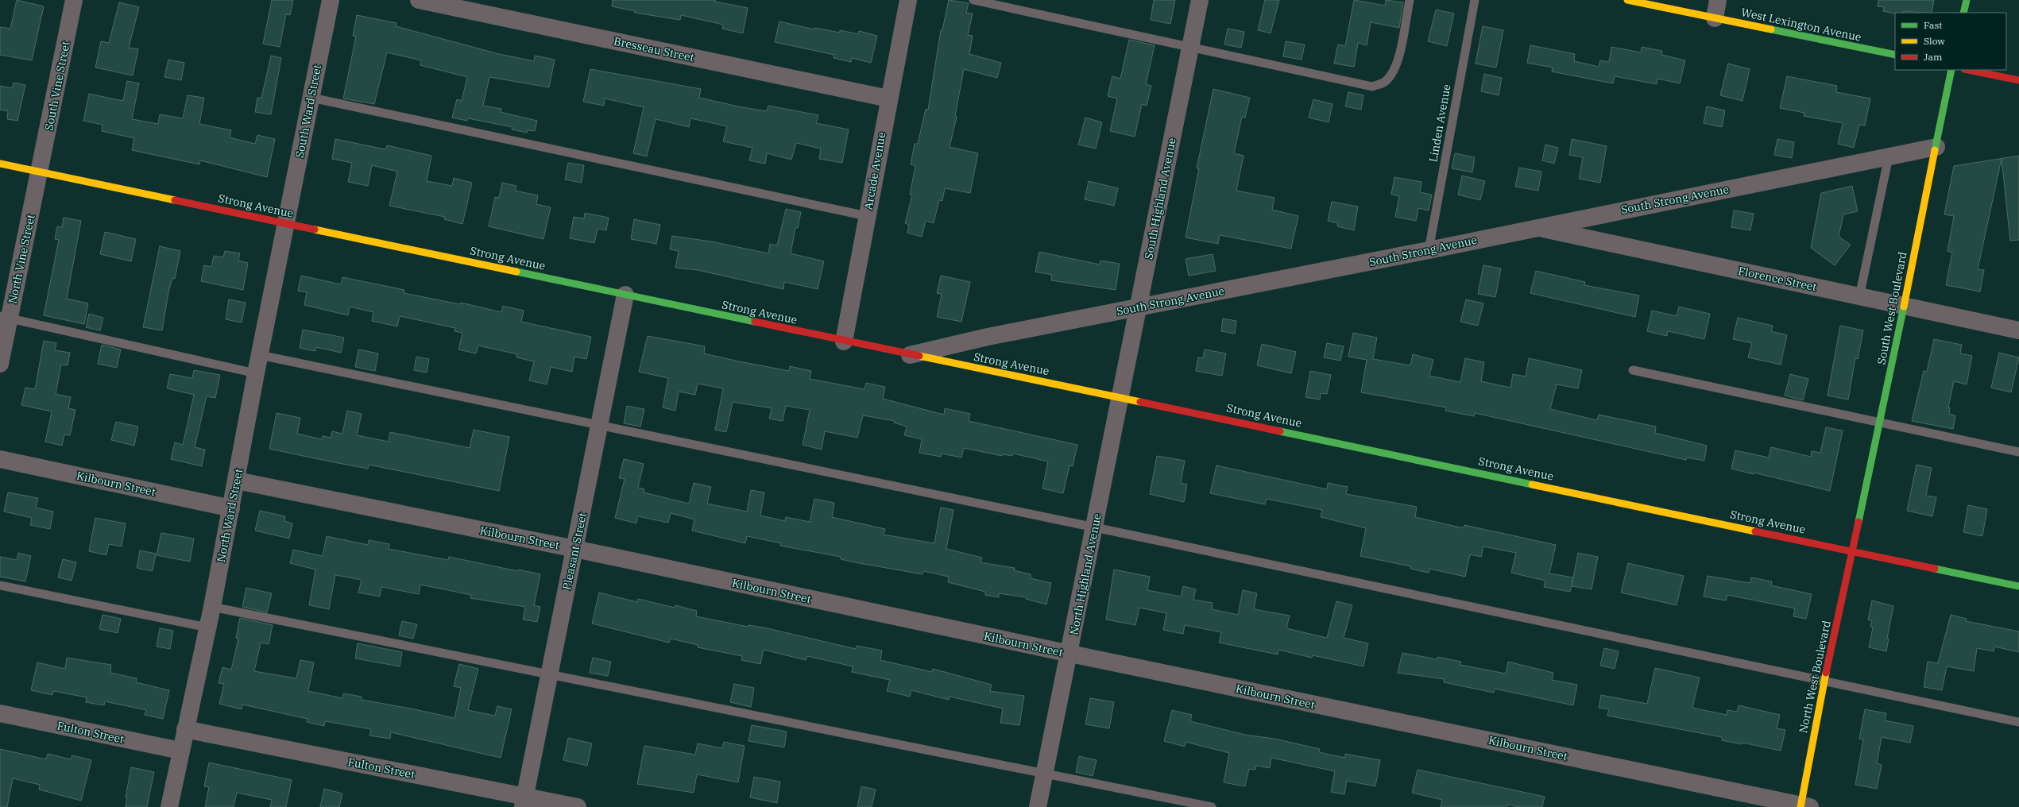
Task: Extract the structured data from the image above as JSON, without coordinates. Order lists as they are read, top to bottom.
{
  "streets": {
    "street": [
      "West Lexington Avenue",
      "Bresseau Street",
      "South Vine Street",
      "South Ward Street",
      "Arcade Avenue",
      "South Highland Avenue",
      "South Strong Avenue",
      "Strong Avenue",
      "North Vine Street",
      "Florence Street",
      "South West Boulevard",
      "Kilbourn Street",
      "North Ward Street",
      "Pleasant Street",
      "North Highland Avenue",
      "North West Boulevard",
      "Fulton Street"
    ],
    "lane": ["Linden Avenue"]
  },
  "crossings": [
    ["Bresseau Street", "Arcade Avenue"],
    ["South Vine Street", "Strong Avenue"],
    ["South Vine Street", "North Vine Street"],
    ["South Ward Street", "Strong Avenue"],
    ["South Ward Street", "North Ward Street"],
    ["Linden Avenue", "South Strong Avenue"],
    ["Arcade Avenue", "Strong Avenue"],
    ["South Highland Avenue", "South Strong Avenue"],
    ["South Highland Avenue", "Strong Avenue"],
    ["South Highland Avenue", "North Highland Avenue"],
    ["South Strong Avenue", "Strong Avenue"],
    ["South Strong Avenue", "Florence Street"],
    ["South Strong Avenue", "South West Boulevard"],
    ["Strong Avenue", "North Vine Street"],
    ["Strong Avenue", "South West Boulevard"],
    ["Strong Avenue", "North Ward Street"],
    ["Strong Avenue", "Pleasant Street"],
    ["Strong Avenue", "North Highland Avenue"],
    ["Strong Avenue", "North West Boulevard"],
    ["Florence Street", "South West Boulevard"],
    ["South West Boulevard", "North West Boulevard"],
    ["Kilbourn Street", "North Ward Street"],
    ["Kilbourn Street", "Pleasant Street"],
    ["Kilbourn Street", "North Highland Avenue"],
    ["Kilbourn Street", "North West Boulevard"],
    ["North Ward Street", "Fulton Street"],
    ["Pleasant Street", "Fulton Street"]
  ],
  "legend": ["Fast", "Slow", "Jam"]
}
